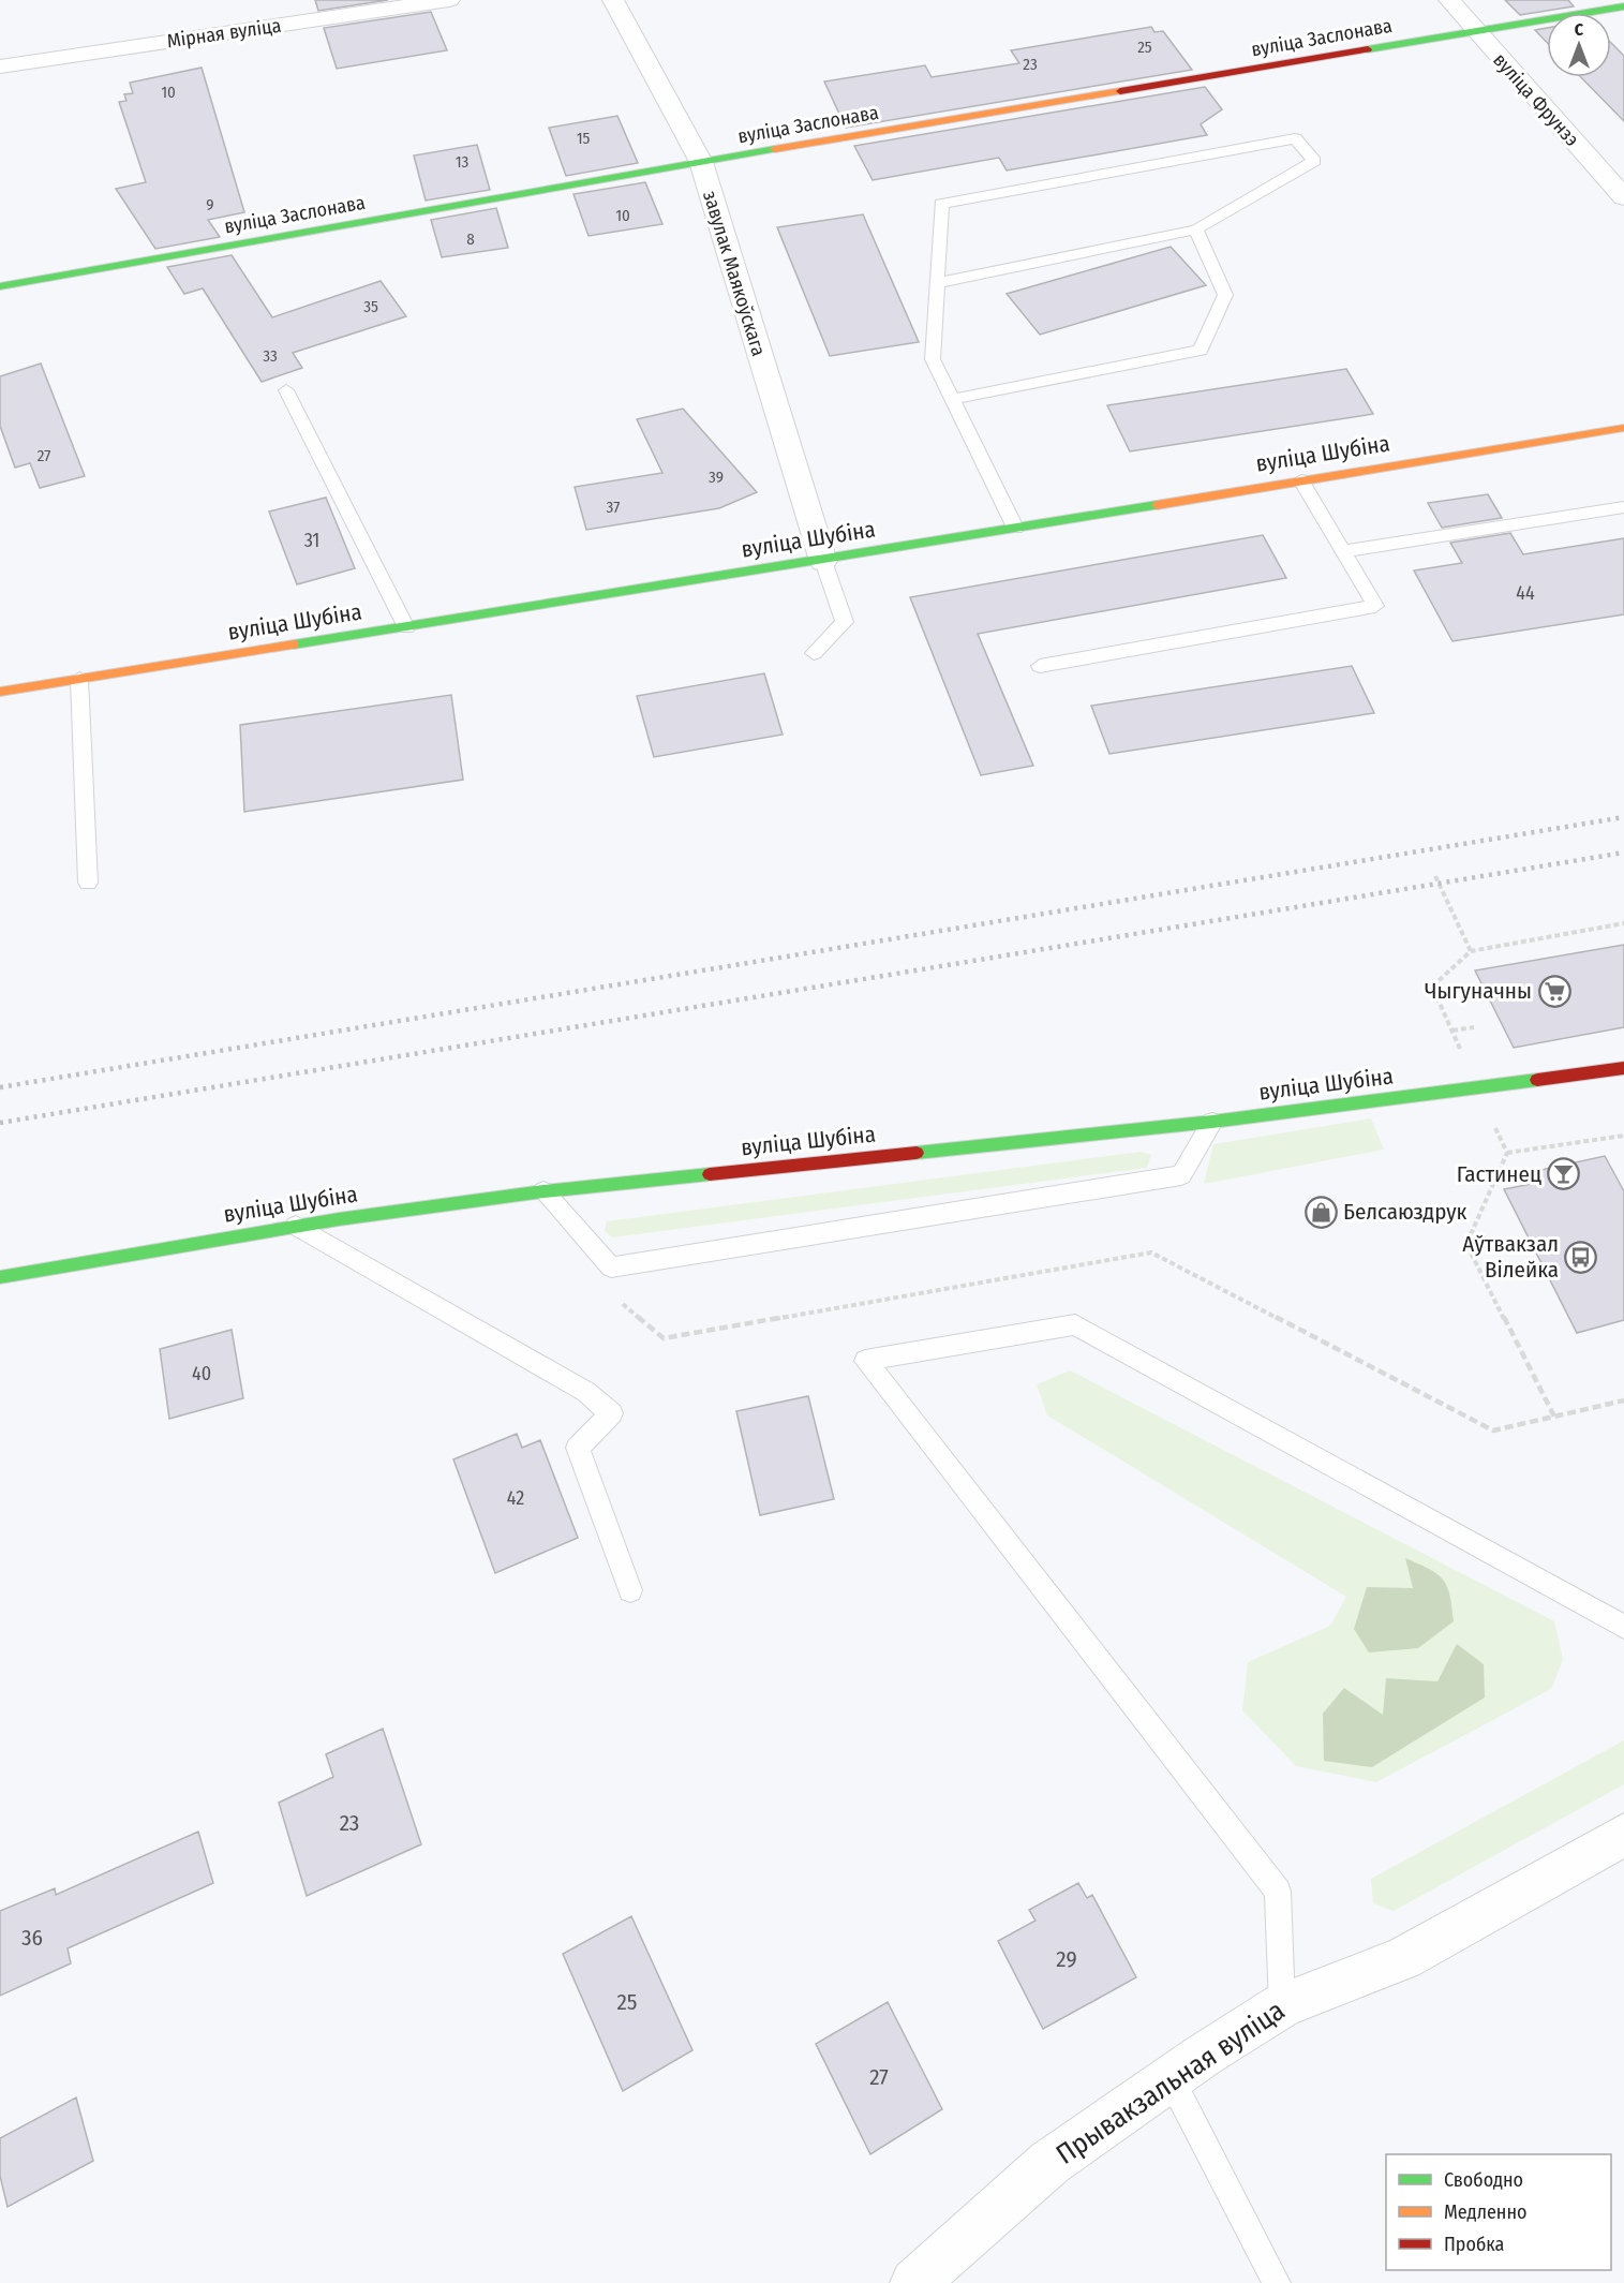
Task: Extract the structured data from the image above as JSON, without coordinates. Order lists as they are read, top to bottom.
{
  "streets": {
    "street": [
      "Мірная вуліца",
      "вуліца Заслонава",
      "вуліца Фрунзэ",
      "завулак Маякоўскага",
      "вуліца Шубіна",
      "Прывакзальная вуліца"
    ]
  },
  "crossings": [
    ["вуліца Заслонава", "вуліца Фрунзэ"],
    ["вуліца Заслонава", "завулак Маякоўскага"],
    ["завулак Маякоўскага", "вуліца Шубіна"]
  ],
  "places": {
    "supermarket": ["Чыгуначны"],
    "bar": ["Гастинец"],
    "shop": ["Белсаюздрук"],
    "bus stop": ["Аўтвакзал Вілейка"]
  },
  "house_numbers": [
    "25",
    "23",
    "10",
    "15",
    "13",
    "9",
    "10",
    "8",
    "35",
    "33",
    "27",
    "39",
    "37",
    "31",
    "44",
    "40",
    "42",
    "23",
    "36",
    "29",
    "25",
    "27"
  ],
  "legend": ["Свободно", "Медленно", "Пробка"],
  "north": "top"
}
